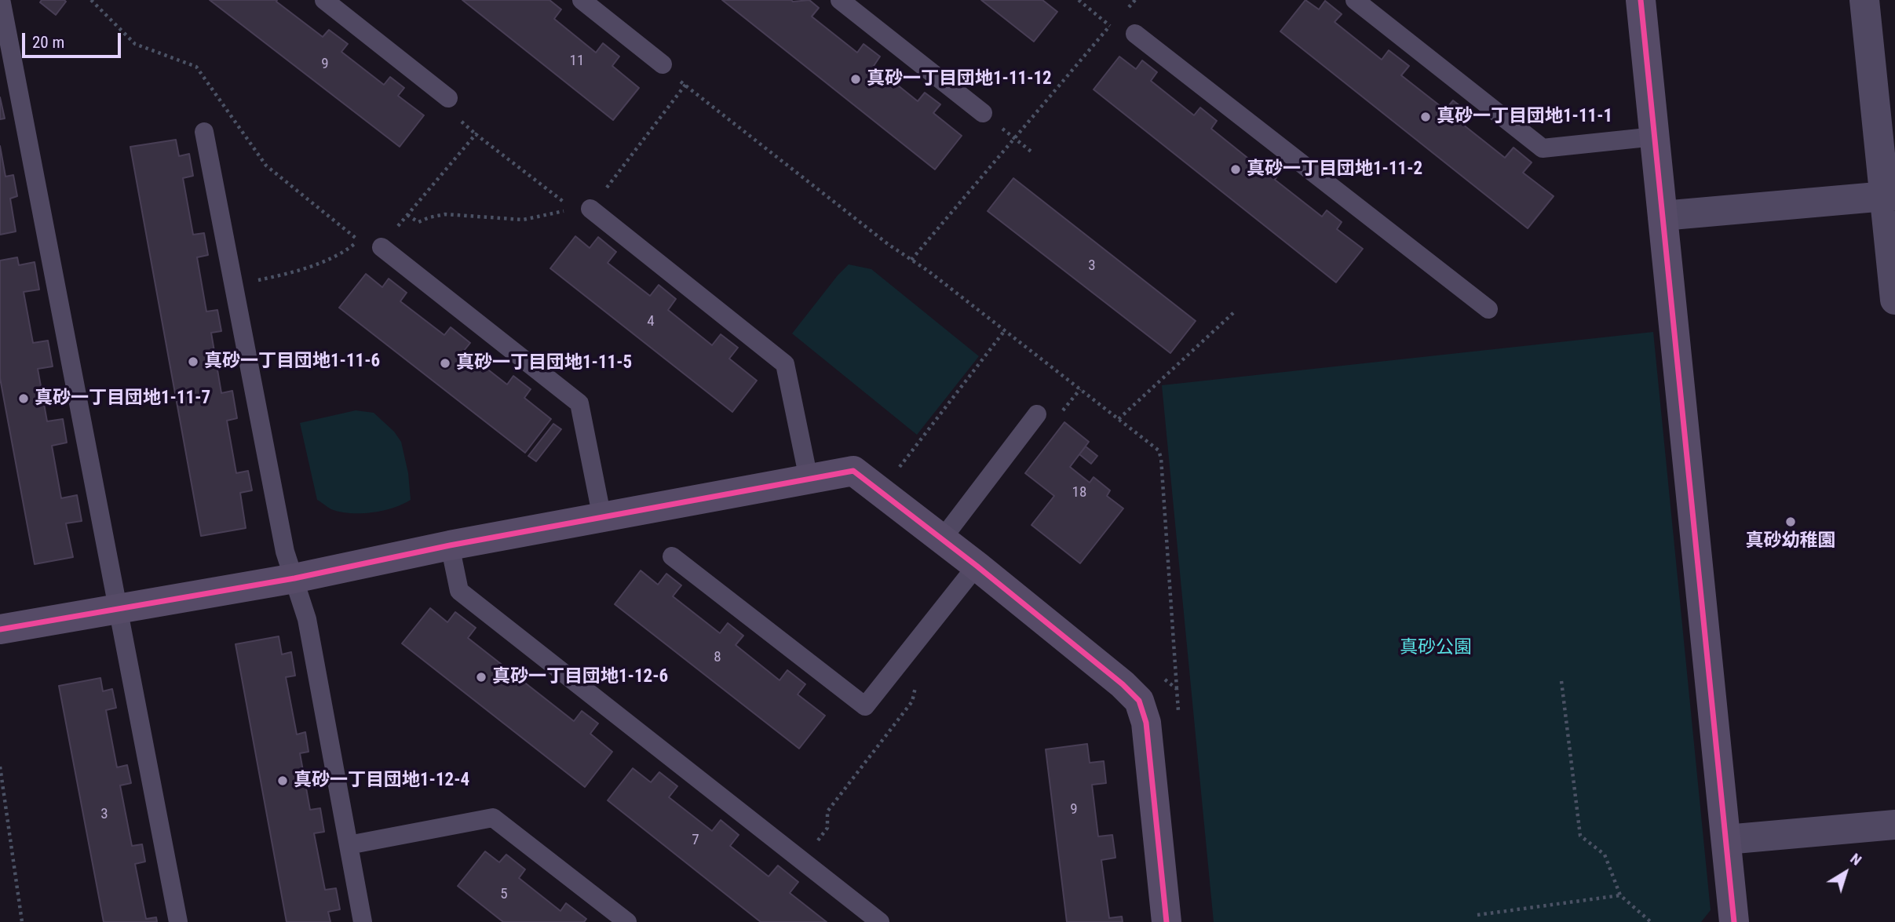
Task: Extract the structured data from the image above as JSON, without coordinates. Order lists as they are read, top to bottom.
{
  "parks": ["真砂公園"],
  "places": [
    "真砂一丁目団地1-11-12",
    "真砂一丁目団地1-11-1",
    "真砂一丁目団地1-11-2",
    "真砂一丁目団地1-11-6",
    "真砂一丁目団地1-11-5",
    "真砂一丁目団地1-11-7",
    "真砂幼稚園",
    "真砂一丁目団地1-12-6",
    "真砂一丁目団地1-12-4"
  ],
  "house_numbers": [
    "11",
    "9",
    "3",
    "4",
    "18",
    "8",
    "9",
    "3",
    "7",
    "5"
  ],
  "scale_bar": "20 m",
  "north": "top right"
}
